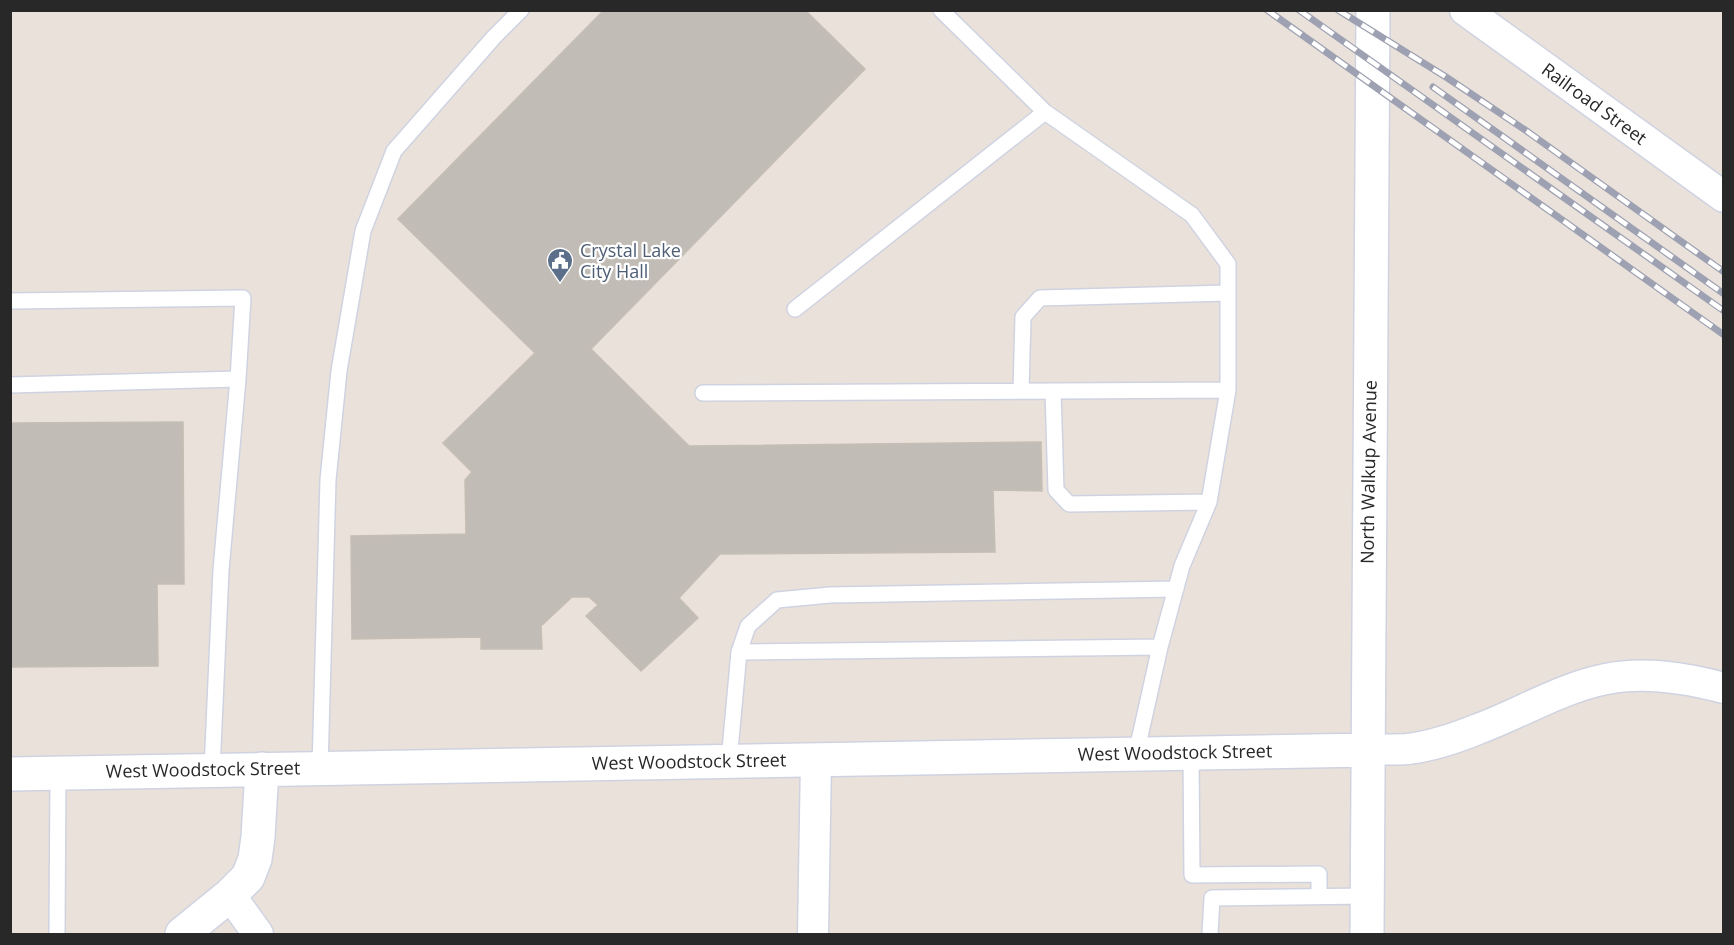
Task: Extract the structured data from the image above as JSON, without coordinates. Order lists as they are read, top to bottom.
{
  "streets": {
    "street": ["Railroad Street", "North Walkup Avenue", "West Woodstock Street"]
  },
  "crossings": [
    ["North Walkup Avenue", "West Woodstock Street"]
  ],
  "places": {
    "public building": ["Crystal Lake City Hall"]
  }
}
